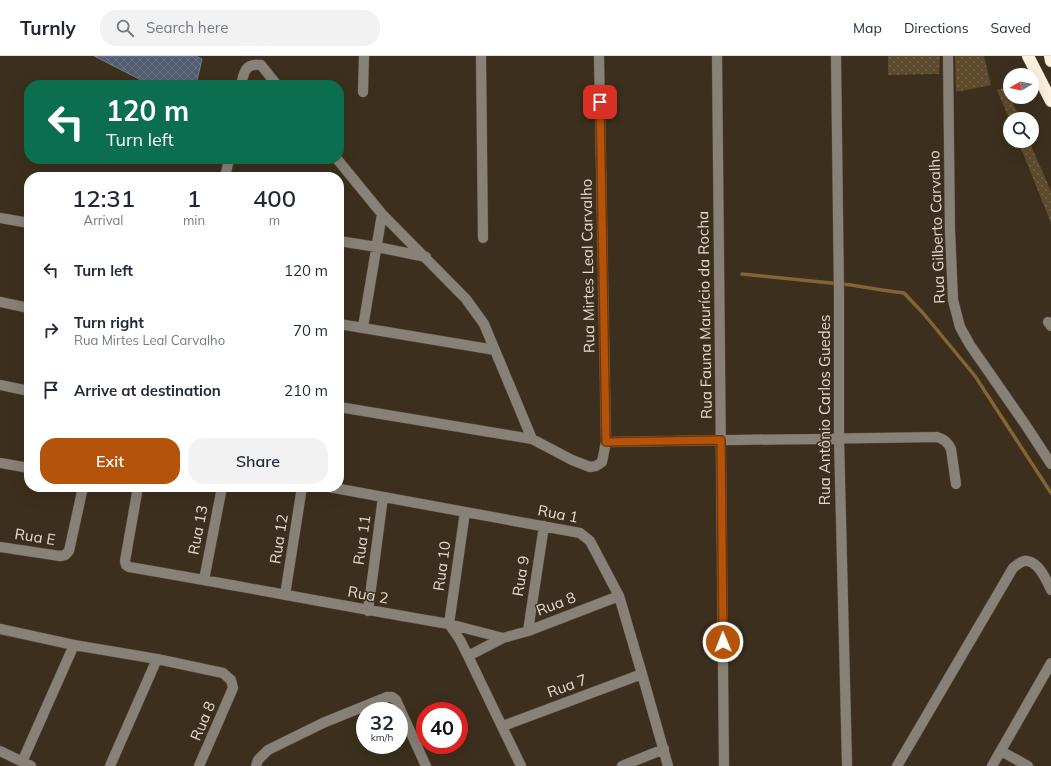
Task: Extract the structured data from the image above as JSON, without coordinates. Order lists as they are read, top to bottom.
{
  "streets": {
    "street": [
      "Rua Gilberto Carvalho",
      "Rua Mirtes Leal Carvalho",
      "Rua Fauna Maurício da Rocha",
      "Rua Antônio Carlos Guedes",
      "Rua 1",
      "Rua 13",
      "Rua E",
      "Rua 12",
      "Rua 11",
      "Rua 10",
      "Rua 9",
      "Rua 2",
      "Rua 8",
      "Rua 7"
    ]
  },
  "crossings": [
    ["Rua 1", "Rua 11"],
    ["Rua 1", "Rua 10"],
    ["Rua 1", "Rua 9"],
    ["Rua 1", "Rua 8"],
    ["Rua 1", "Rua 7"],
    ["Rua 13", "Rua 2"],
    ["Rua 12", "Rua 2"],
    ["Rua 11", "Rua 2"],
    ["Rua 10", "Rua 2"],
    ["Rua 9", "Rua 8"]
  ],
  "north": "left",
  "page": {
    "header": "Turnly",
    "search": "Search here",
    "nav": ["Map", "Directions", "Saved"],
    "turn": ["120 m", "Turn left"],
    "eta": [
      "12:31",
      "Arrival",
      "1",
      "min",
      "400",
      "m"
    ],
    "list": [
      {
        "name": "Turn left",
        "value": "120 m"
      },
      {
        "name": "Turn right",
        "note": "Rua Mirtes Leal Carvalho",
        "value": "70 m"
      },
      {
        "name": "Arrive at destination",
        "value": "210 m"
      }
    ],
    "buttons": ["Exit", "Share"],
    "speed": "32 km/h",
    "limit": "40"
  }
}
